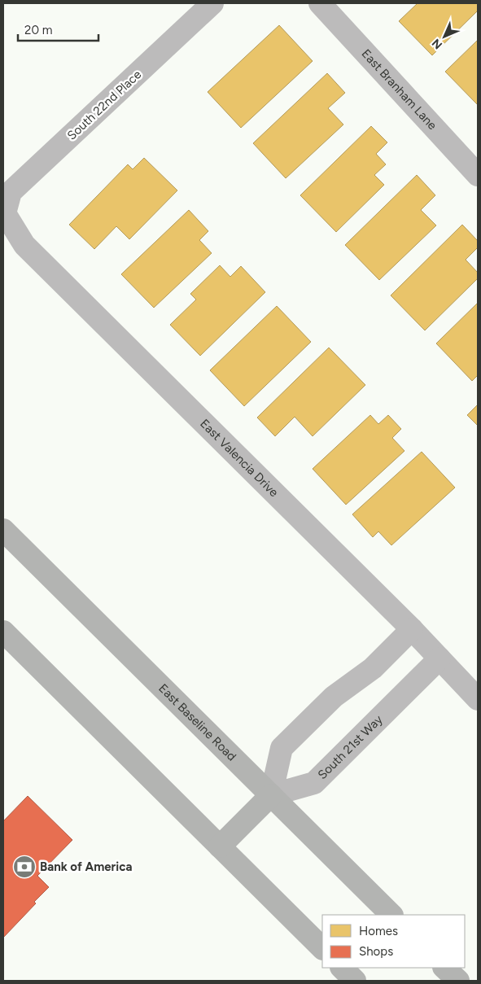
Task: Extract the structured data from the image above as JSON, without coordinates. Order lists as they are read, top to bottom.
{
  "streets": {
    "main road": ["East Baseline Road"],
    "street": [
      "East Branham Lane",
      "South 22nd Place",
      "East Valencia Drive",
      "South 21st Way"
    ]
  },
  "crossings": [
    ["South 22nd Place", "East Valencia Drive"],
    ["East Valencia Drive", "South 21st Way"],
    ["East Baseline Road", "South 21st Way"]
  ],
  "places": {
    "bank": ["Bank of America"]
  },
  "legend": ["Homes", "Shops"],
  "scale_bar": "20 m",
  "north": "bottom left"
}
